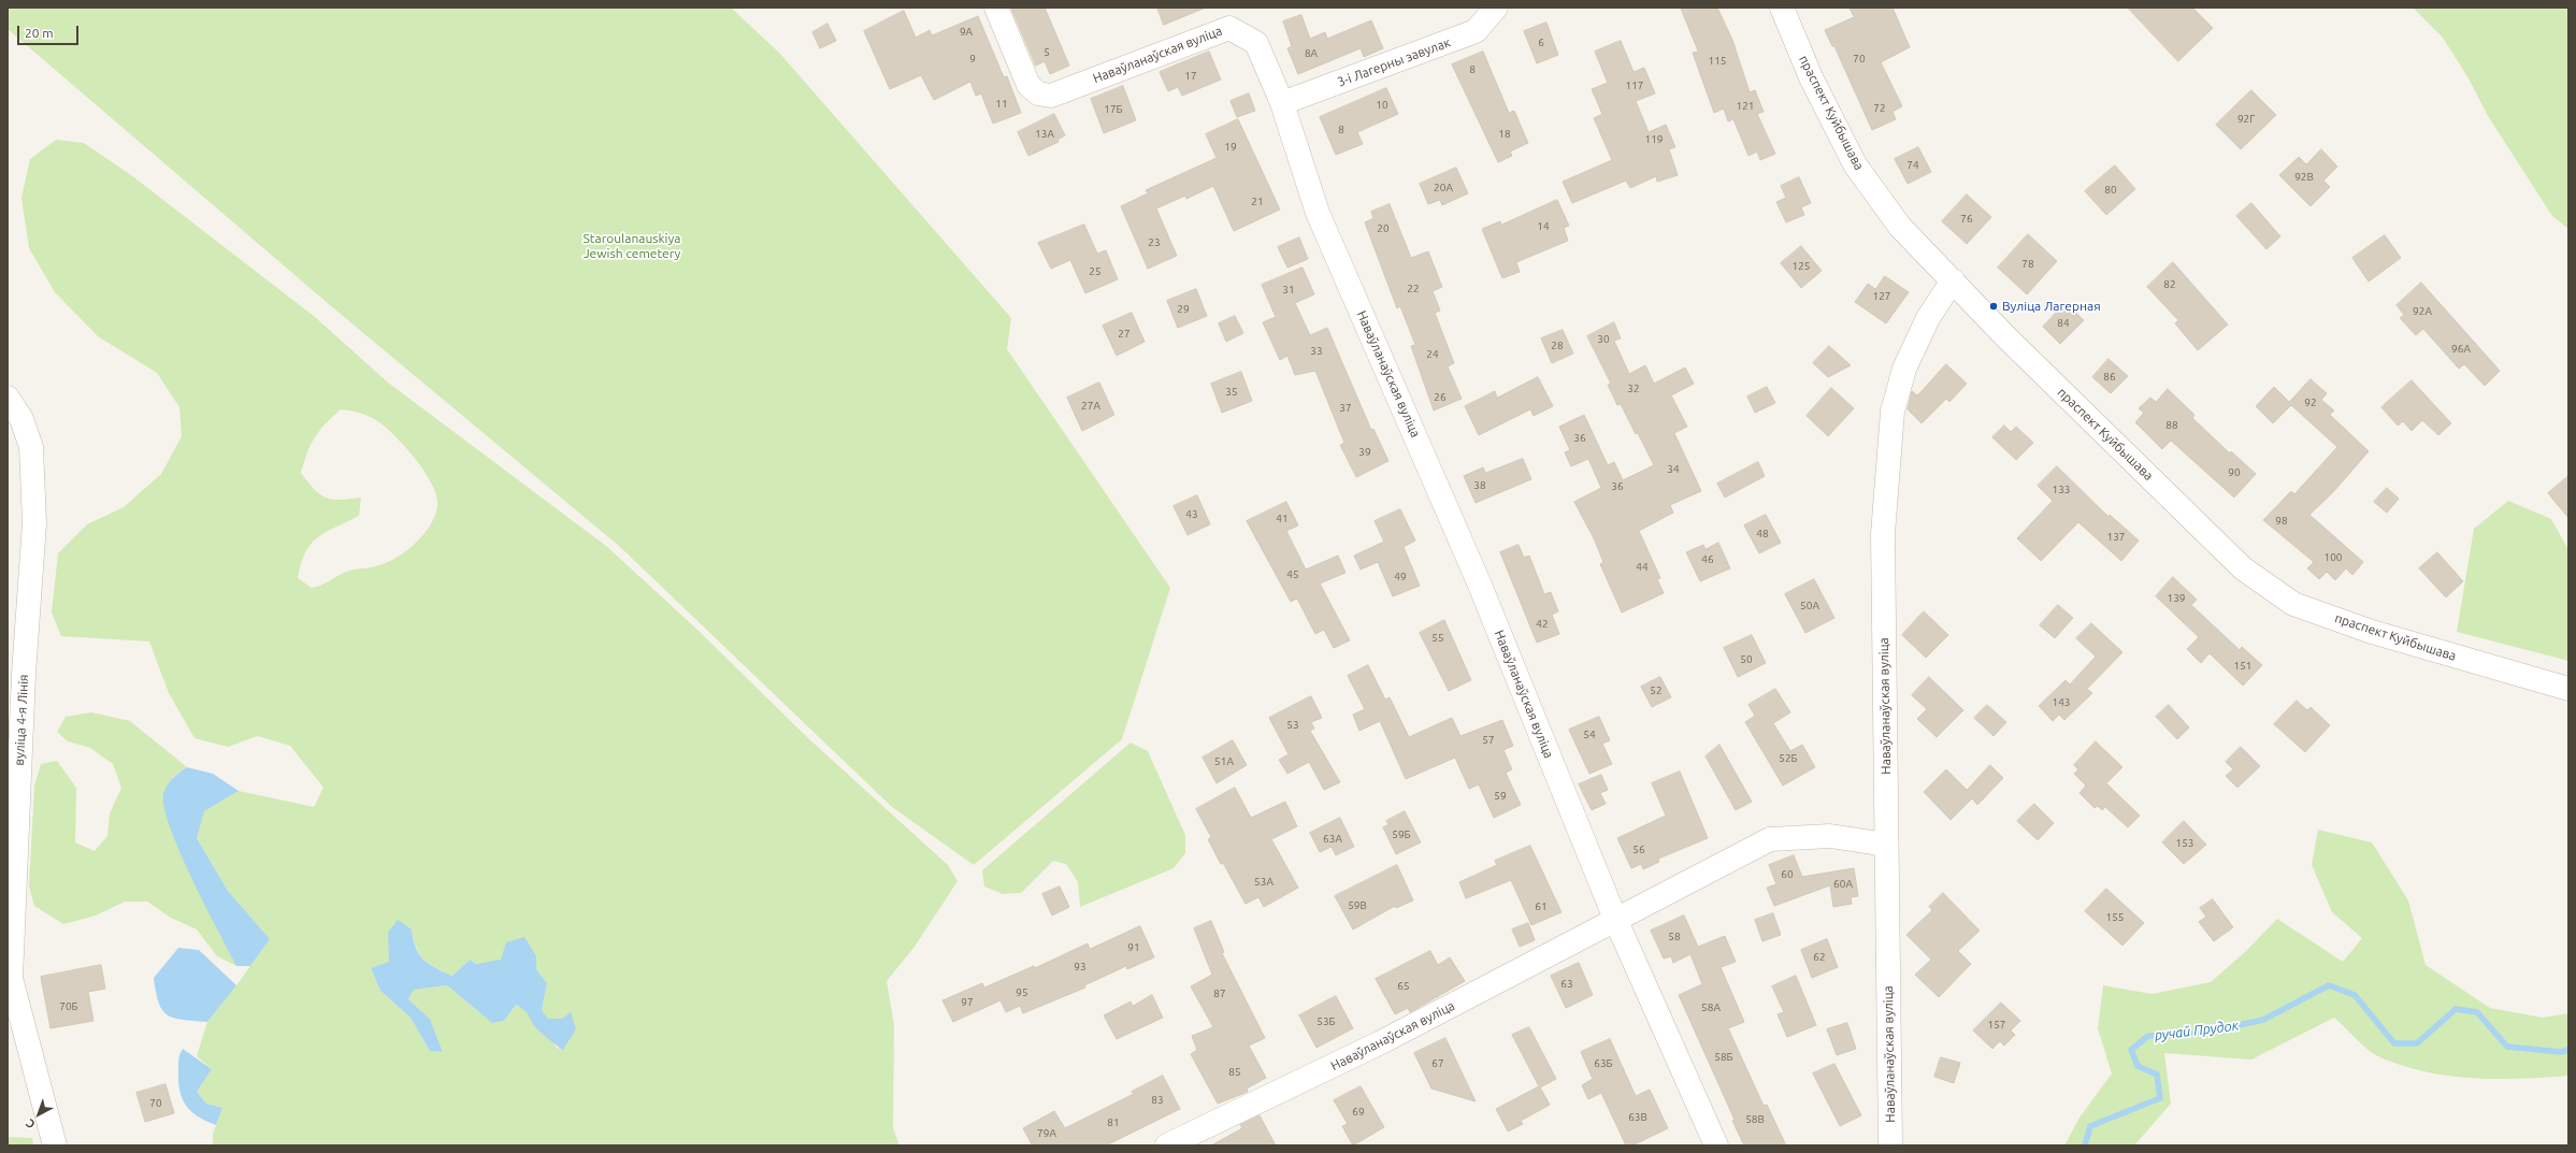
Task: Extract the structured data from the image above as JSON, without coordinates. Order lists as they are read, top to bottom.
{
  "streets": {
    "street": [
      "Наваўланаўская вуліца",
      "3-і Лагерны завулак",
      "праспект Куйбышава",
      "вуліца 4-я Лінія"
    ]
  },
  "crossings": [
    ["Наваўланаўская вуліца", "3-і Лагерны завулак"],
    ["Наваўланаўская вуліца", "праспект Куйбышава"]
  ],
  "water": ["ручай Прудок"],
  "parks": ["Staroulanauskiya Jewish cemetery"],
  "places": ["Вуліца Лагерная"],
  "house_numbers": [
    "9А",
    "6",
    "5",
    "8А",
    "9",
    "70",
    "115",
    "8",
    "17",
    "117",
    "11",
    "10",
    "121",
    "72",
    "17Б",
    "92Г",
    "8",
    "13А",
    "18",
    "119",
    "19",
    "74",
    "92В",
    "20А",
    "80",
    "21",
    "76",
    "14",
    "20",
    "23",
    "78",
    "125",
    "25",
    "82",
    "22",
    "31",
    "127",
    "29",
    "92А",
    "84",
    "27",
    "30",
    "28",
    "96А",
    "33",
    "24",
    "86",
    "32",
    "35",
    "26",
    "92",
    "27А",
    "37",
    "88",
    "36",
    "39",
    "34",
    "90",
    "38",
    "36",
    "133",
    "43",
    "41",
    "98",
    "48",
    "137",
    "100",
    "46",
    "44",
    "45",
    "49",
    "139",
    "50А",
    "42",
    "55",
    "50",
    "151",
    "52",
    "143",
    "53",
    "54",
    "57",
    "52Б",
    "51А",
    "59",
    "59Б",
    "63А",
    "153",
    "56",
    "60",
    "53А",
    "60А",
    "59В",
    "61",
    "155",
    "58",
    "91",
    "62",
    "93",
    "63",
    "65",
    "95",
    "87",
    "97",
    "70Б",
    "58А",
    "53Б",
    "157",
    "58Б",
    "67",
    "63Б",
    "85",
    "83",
    "70",
    "69",
    "63В",
    "58В",
    "81",
    "79А"
  ],
  "scale_bar": "20 m",
  "north": "bottom left"
}
